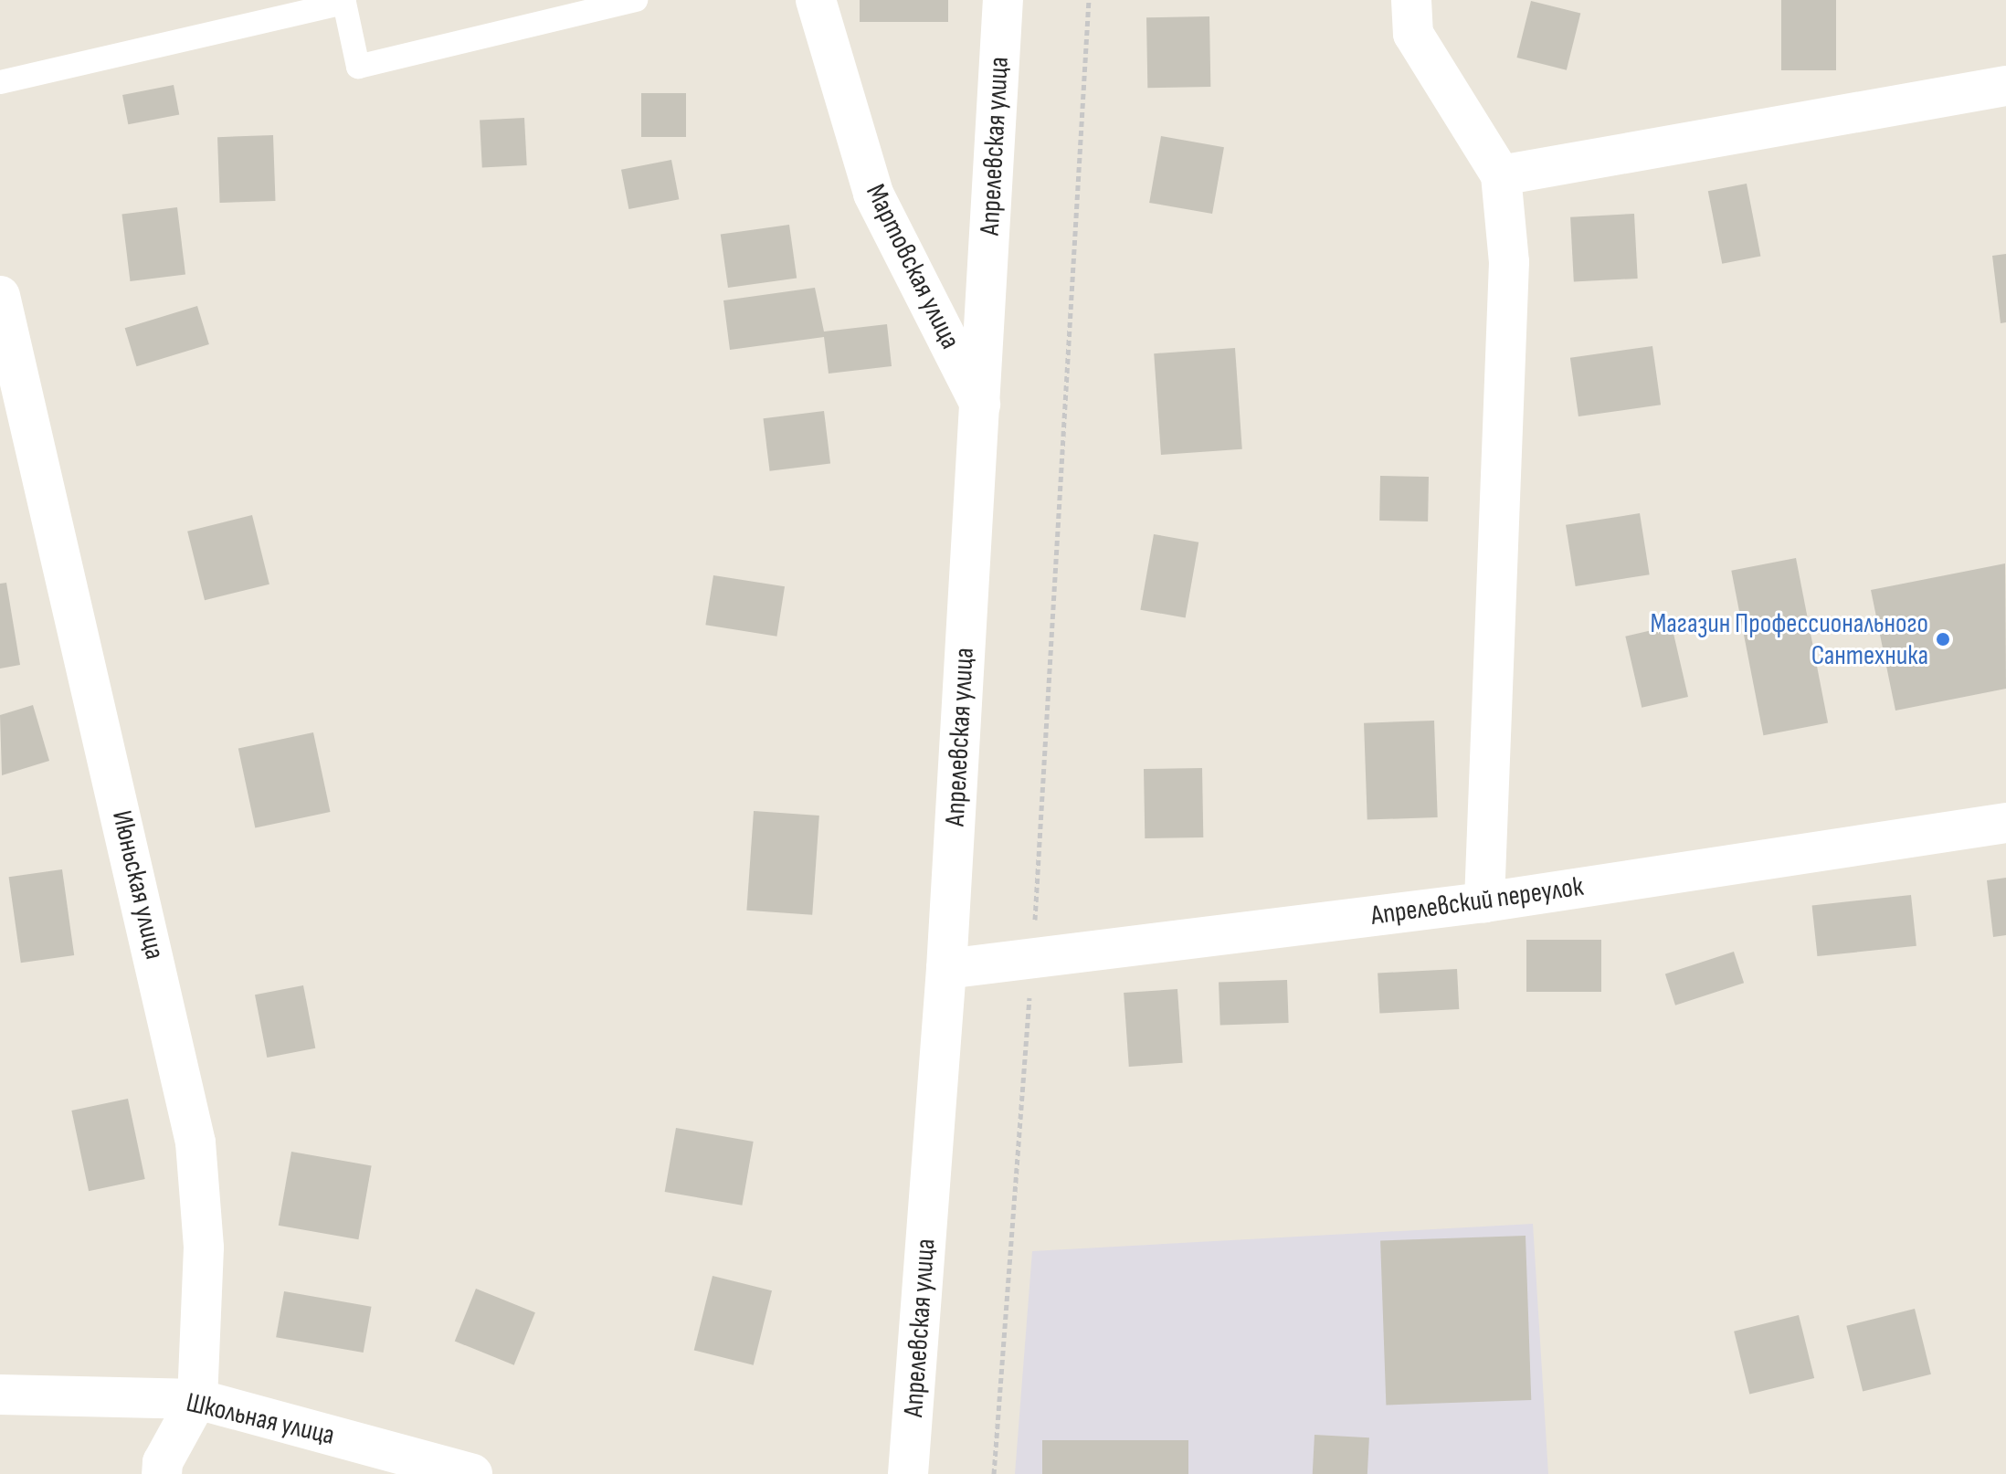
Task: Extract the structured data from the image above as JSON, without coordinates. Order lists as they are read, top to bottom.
{
  "streets": {
    "street": [
      "Апрелевская улица",
      "Мартовская улица",
      "Июньская улица",
      "Апрелевский переулок",
      "Школьная улица"
    ]
  },
  "crossings": [
    ["Апрелевская улица", "Мартовская улица"],
    ["Апрелевская улица", "Апрелевский переулок"],
    ["Июньская улица", "Школьная улица"]
  ],
  "places": ["Магазин Профессионального Сантехника"]
}
